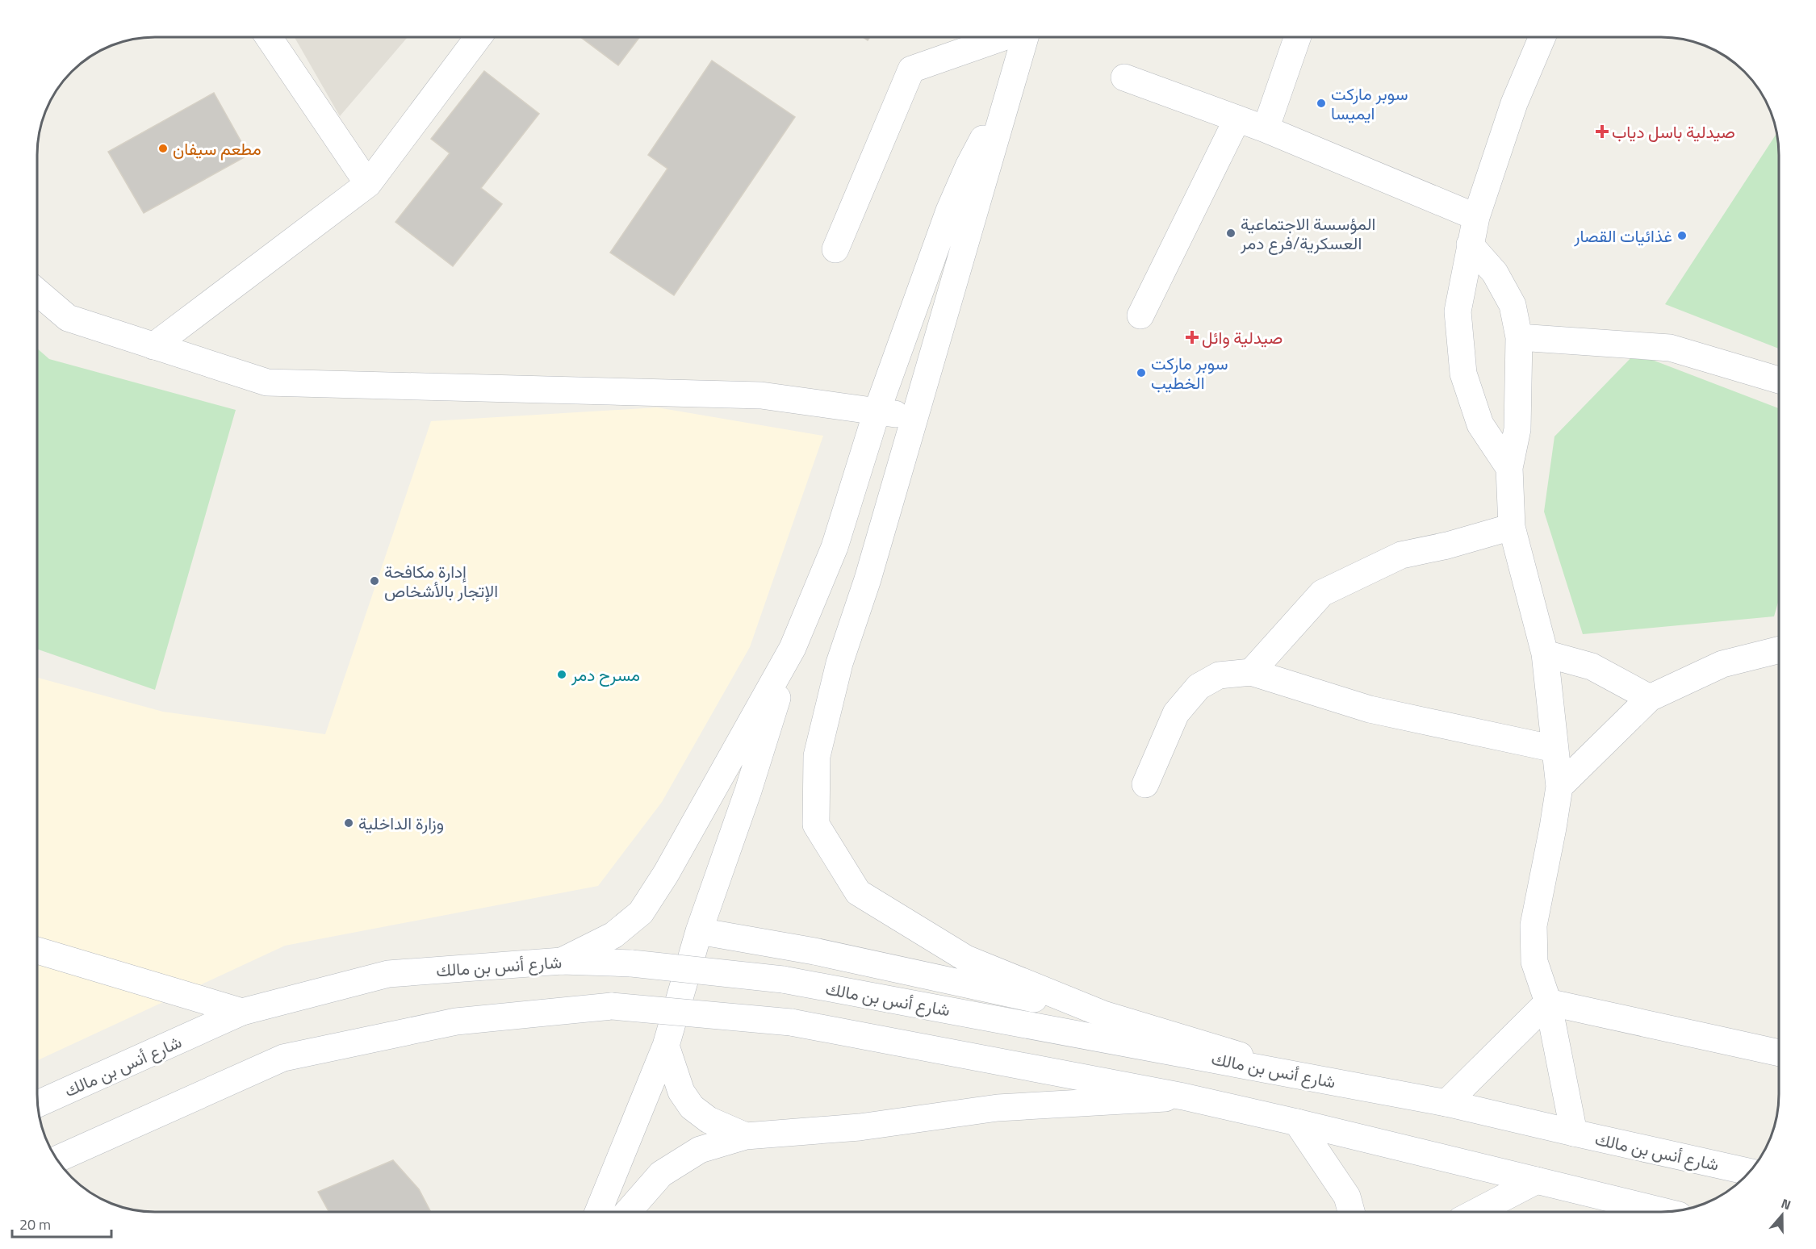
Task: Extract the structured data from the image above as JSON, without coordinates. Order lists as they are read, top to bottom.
{
  "streets": {
    "street": ["شارع أنس بن مالك"]
  },
  "places": {
    "other": [
      "سوبر ماركت ايميسا",
      "مطعم سيفان",
      "المؤسسة الاجتماعية العسكرية/فرع دمر",
      "غذائيات القصار",
      "سوبر ماركت الخطيب",
      "إدارة مكافحة الإتجار بالأشخاص",
      "مسرح دمر",
      "وزارة الداخلية"
    ],
    "health": ["صيدلية باسل دياب", "صيدلية وائل"]
  },
  "scale_bar": "20 m",
  "north": "top"
}
